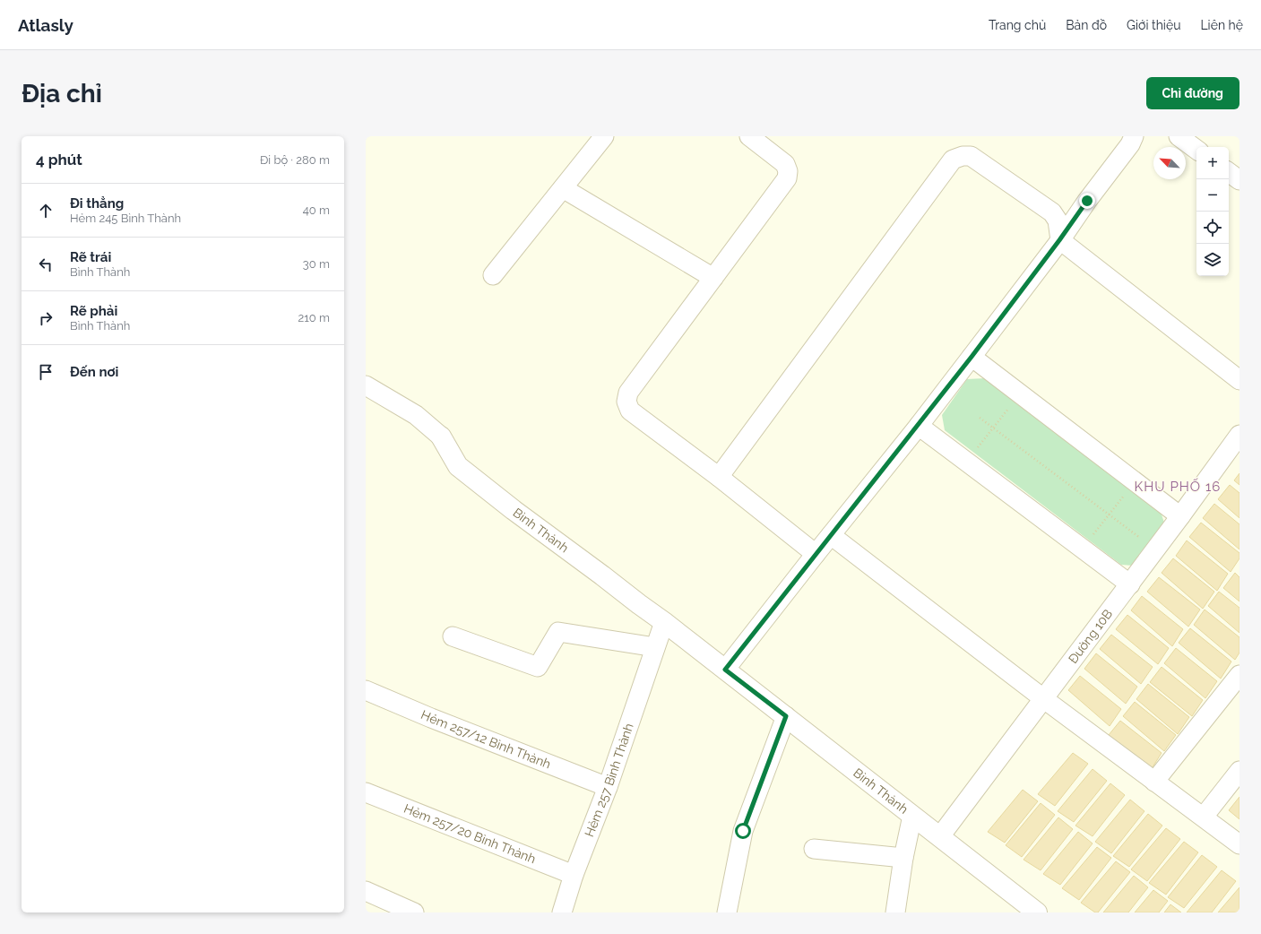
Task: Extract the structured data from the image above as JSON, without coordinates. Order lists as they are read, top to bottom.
{
  "streets": {
    "street": [
      "Bình Thành",
      "Đường 10B",
      "Hẻm 257/12 Bình Thành",
      "Hẻm 257 Bình Thành",
      "Hẻm 257/20 Bình Thành"
    ]
  },
  "crossings": [
    ["Bình Thành", "Đường 10B"],
    ["Bình Thành", "Hẻm 257 Bình Thành"],
    ["Hẻm 257/12 Bình Thành", "Hẻm 257 Bình Thành"],
    ["Hẻm 257 Bình Thành", "Hẻm 257/20 Bình Thành"]
  ],
  "districts": ["KHU PHỐ 16"],
  "north": "top left",
  "page": {
    "header": "Atlasly",
    "nav": [
      "Trang chủ",
      "Bản đồ",
      "Giới thiệu",
      "Liên hệ"
    ],
    "buttons": "Chỉ đường",
    "title": "Địa chỉ",
    "heading": ["4 phút", "Đi bộ · 280 m"],
    "map_buttons": ["+", "−"],
    "list": [
      ["Đi thẳng", "Hẻm 245 Bình Thành", "40 m"],
      ["Rẽ trái", "Bình Thành", "30 m"],
      ["Rẽ phải", "Bình Thành", "210 m"],
      "Đến nơi"
    ]
  }
}
